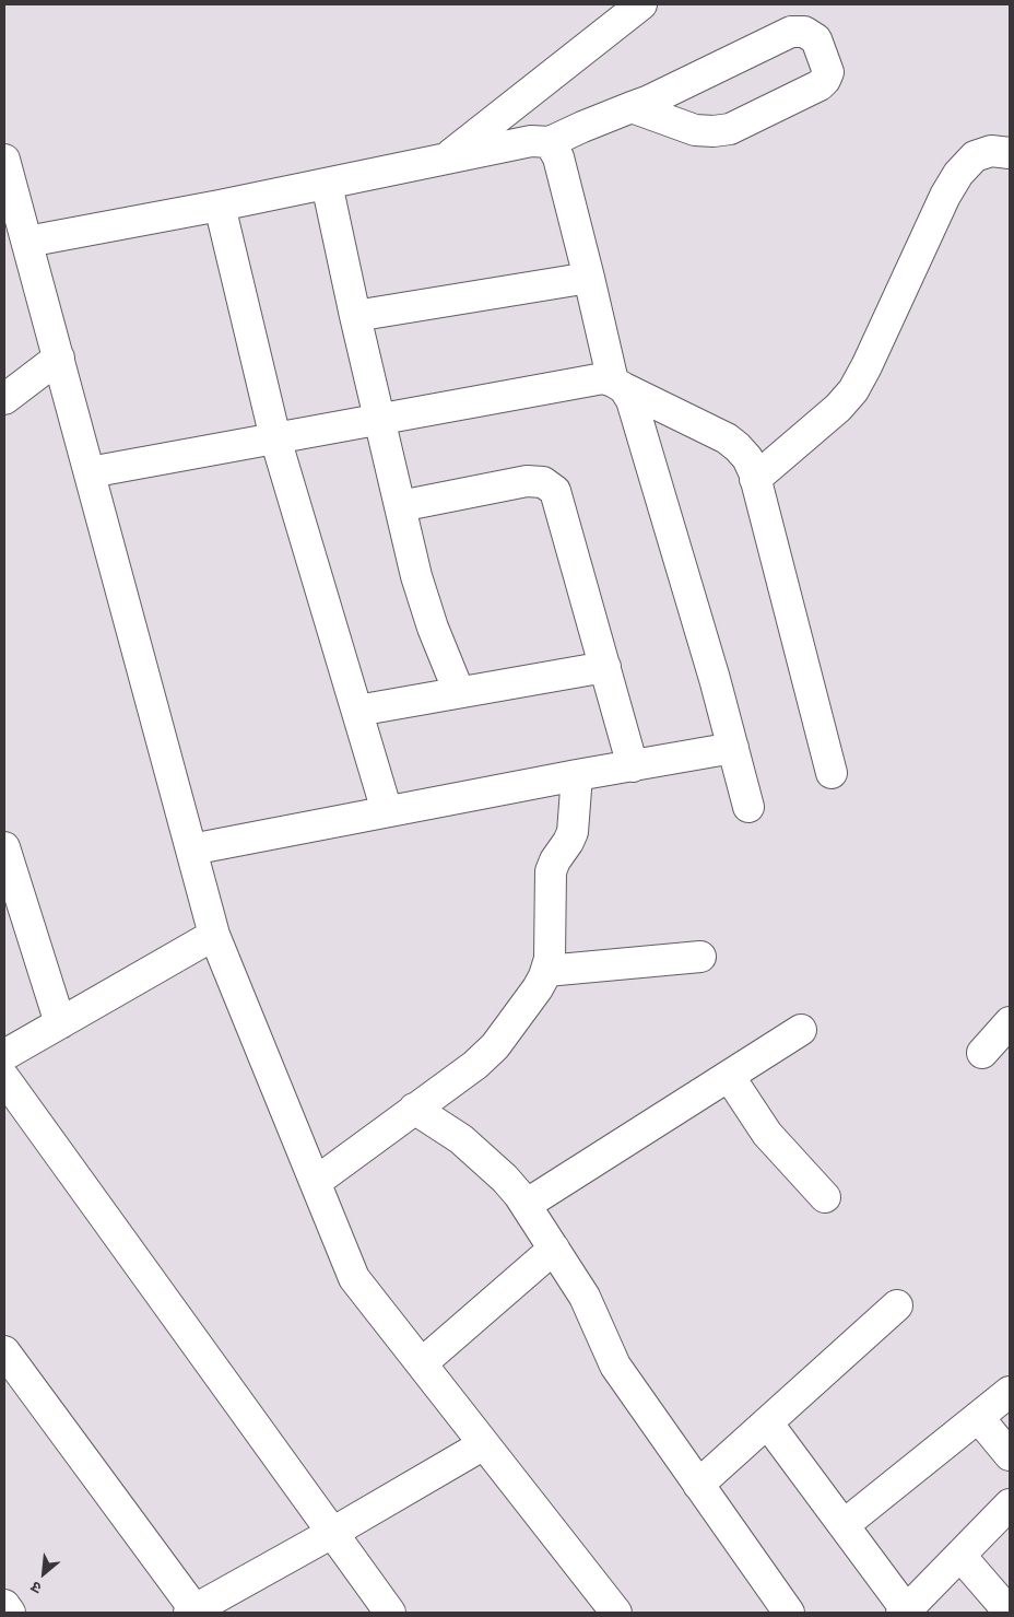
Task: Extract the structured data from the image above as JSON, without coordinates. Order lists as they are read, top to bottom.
{
  "north": "bottom left"
}
